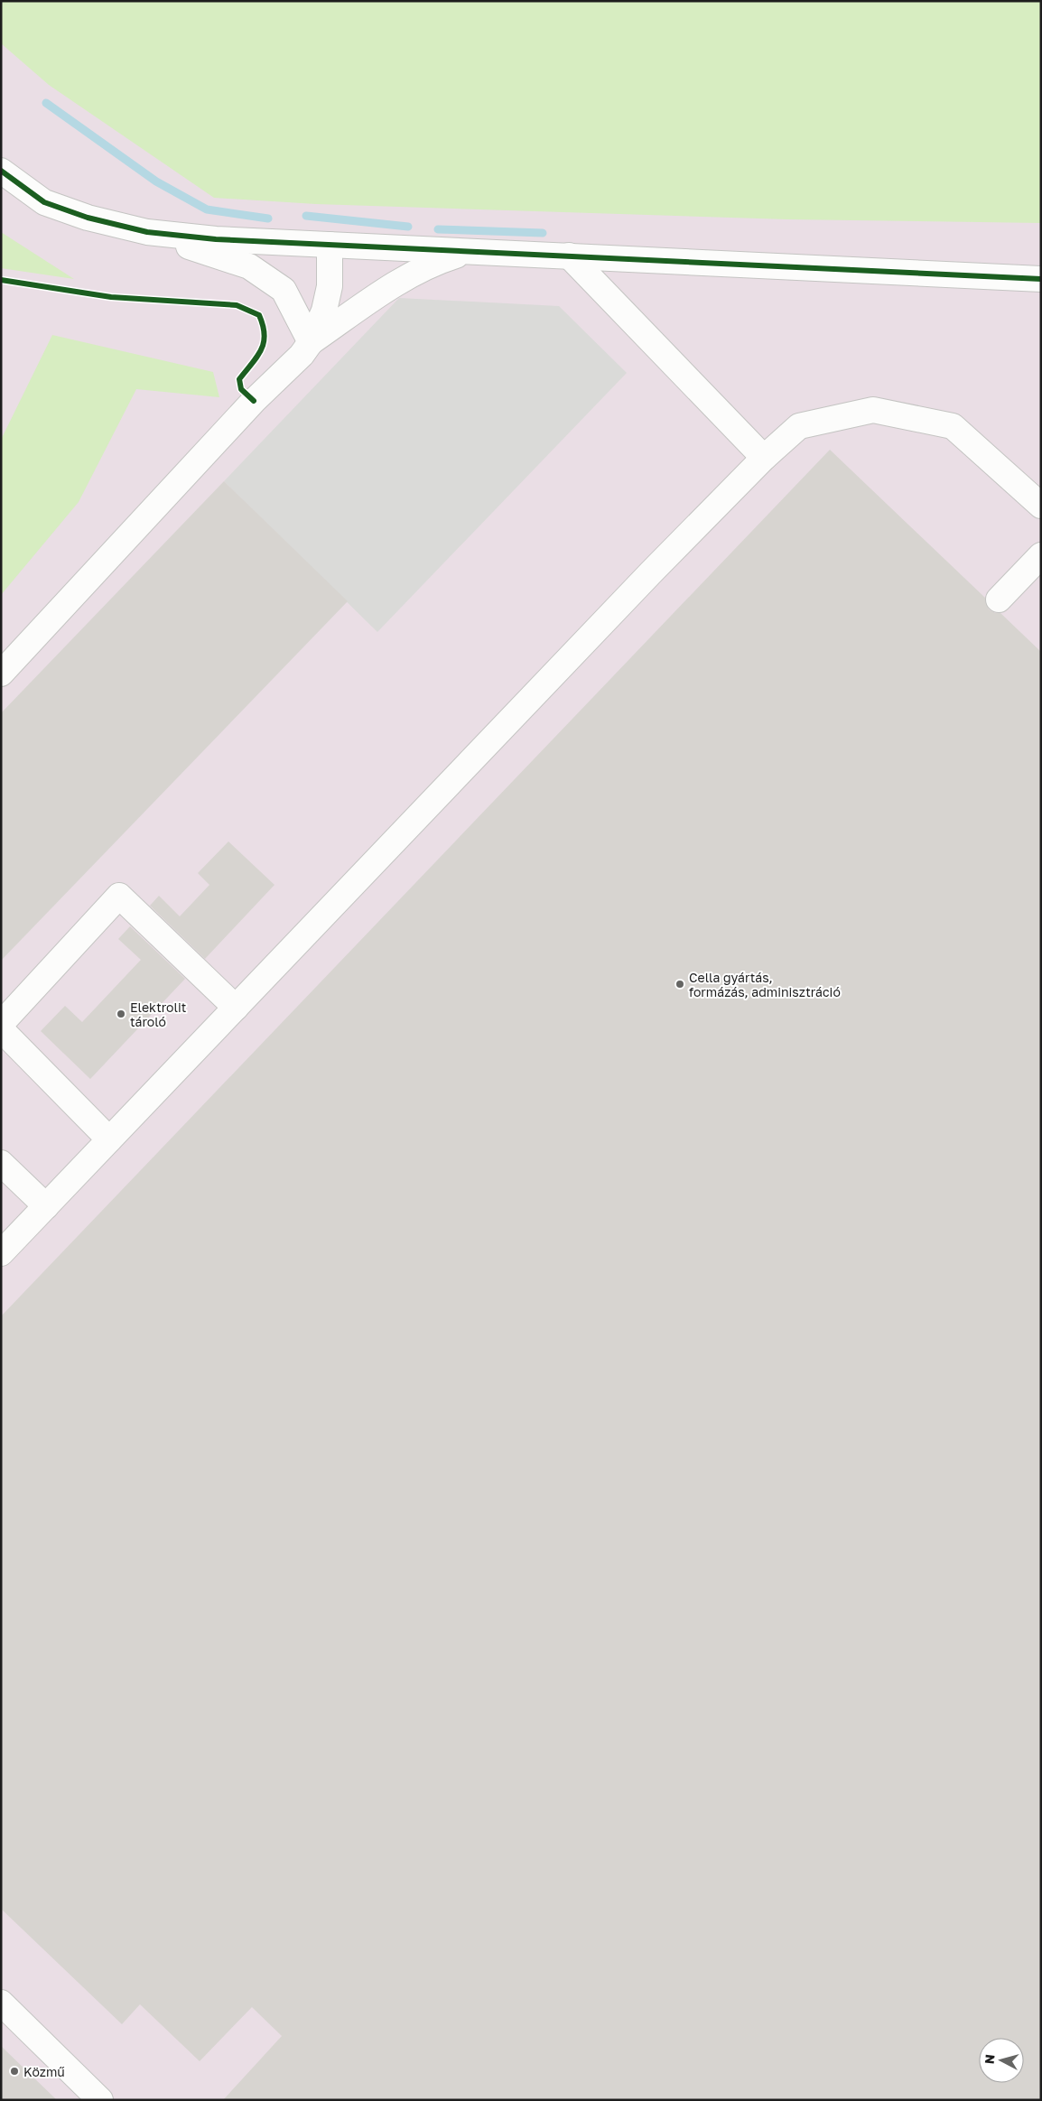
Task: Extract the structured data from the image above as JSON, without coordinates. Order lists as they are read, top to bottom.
{
  "places": ["Cella gyártás, formázás, adminisztráció", "Elektrolit tároló", "Közmű"],
  "north": "left"
}
